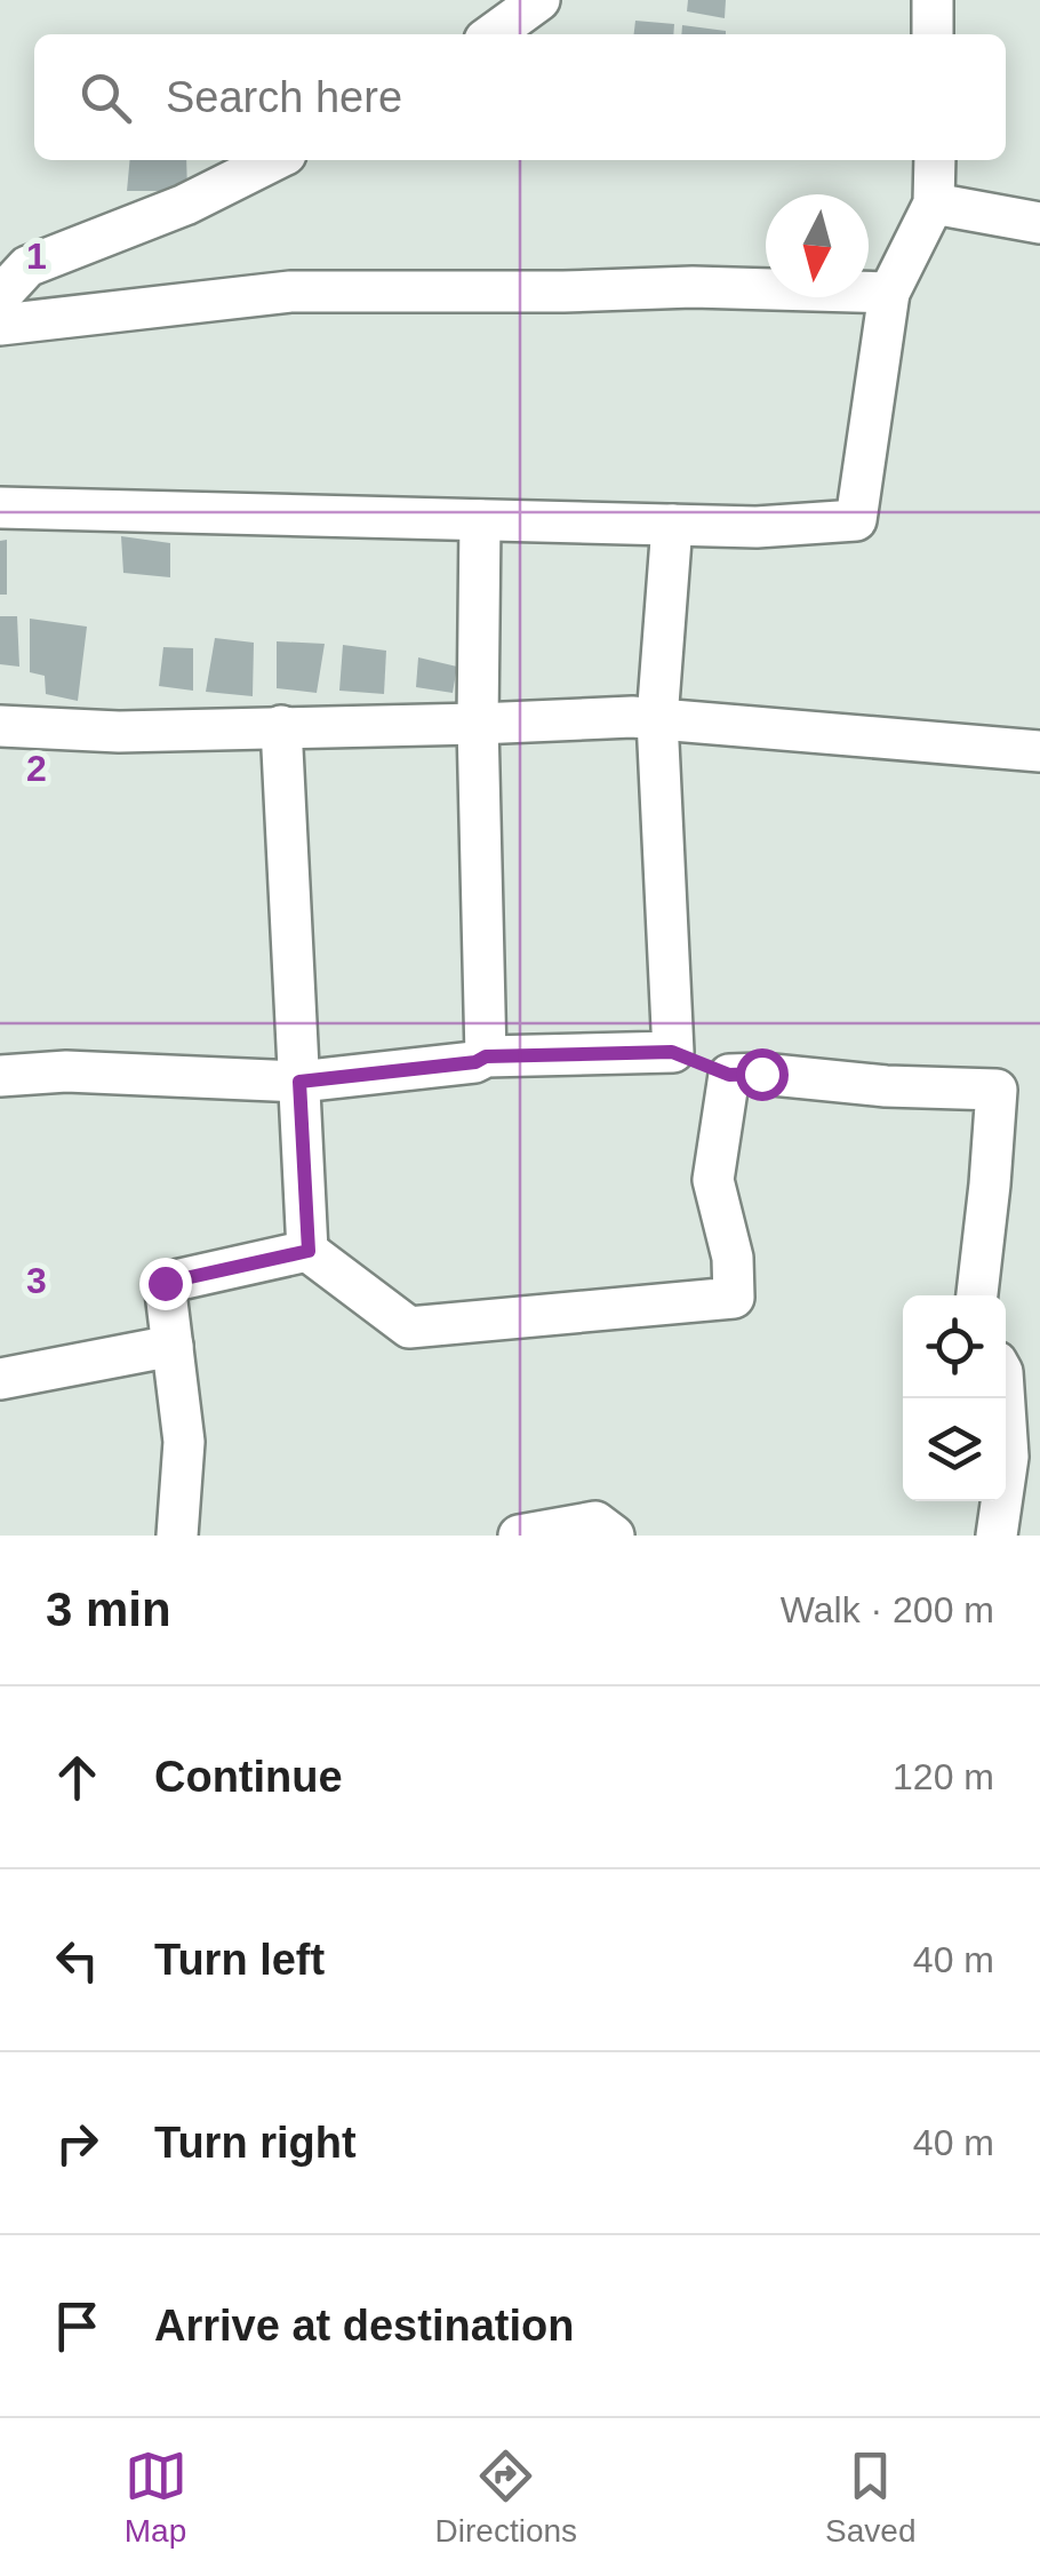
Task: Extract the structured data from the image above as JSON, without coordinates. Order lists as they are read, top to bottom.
{
  "north": "bottom",
  "page": {
    "search": "Search here",
    "heading": ["3 min", "Walk · 200 m"],
    "list": [
      ["Continue", "120 m"],
      ["Turn left", "40 m"],
      ["Turn right", "40 m"],
      "Arrive at destination"
    ],
    "nav": ["Map", "Directions", "Saved"]
  },
  "grid": {
    "rows": ["1", "2", "3"]
  }
}
